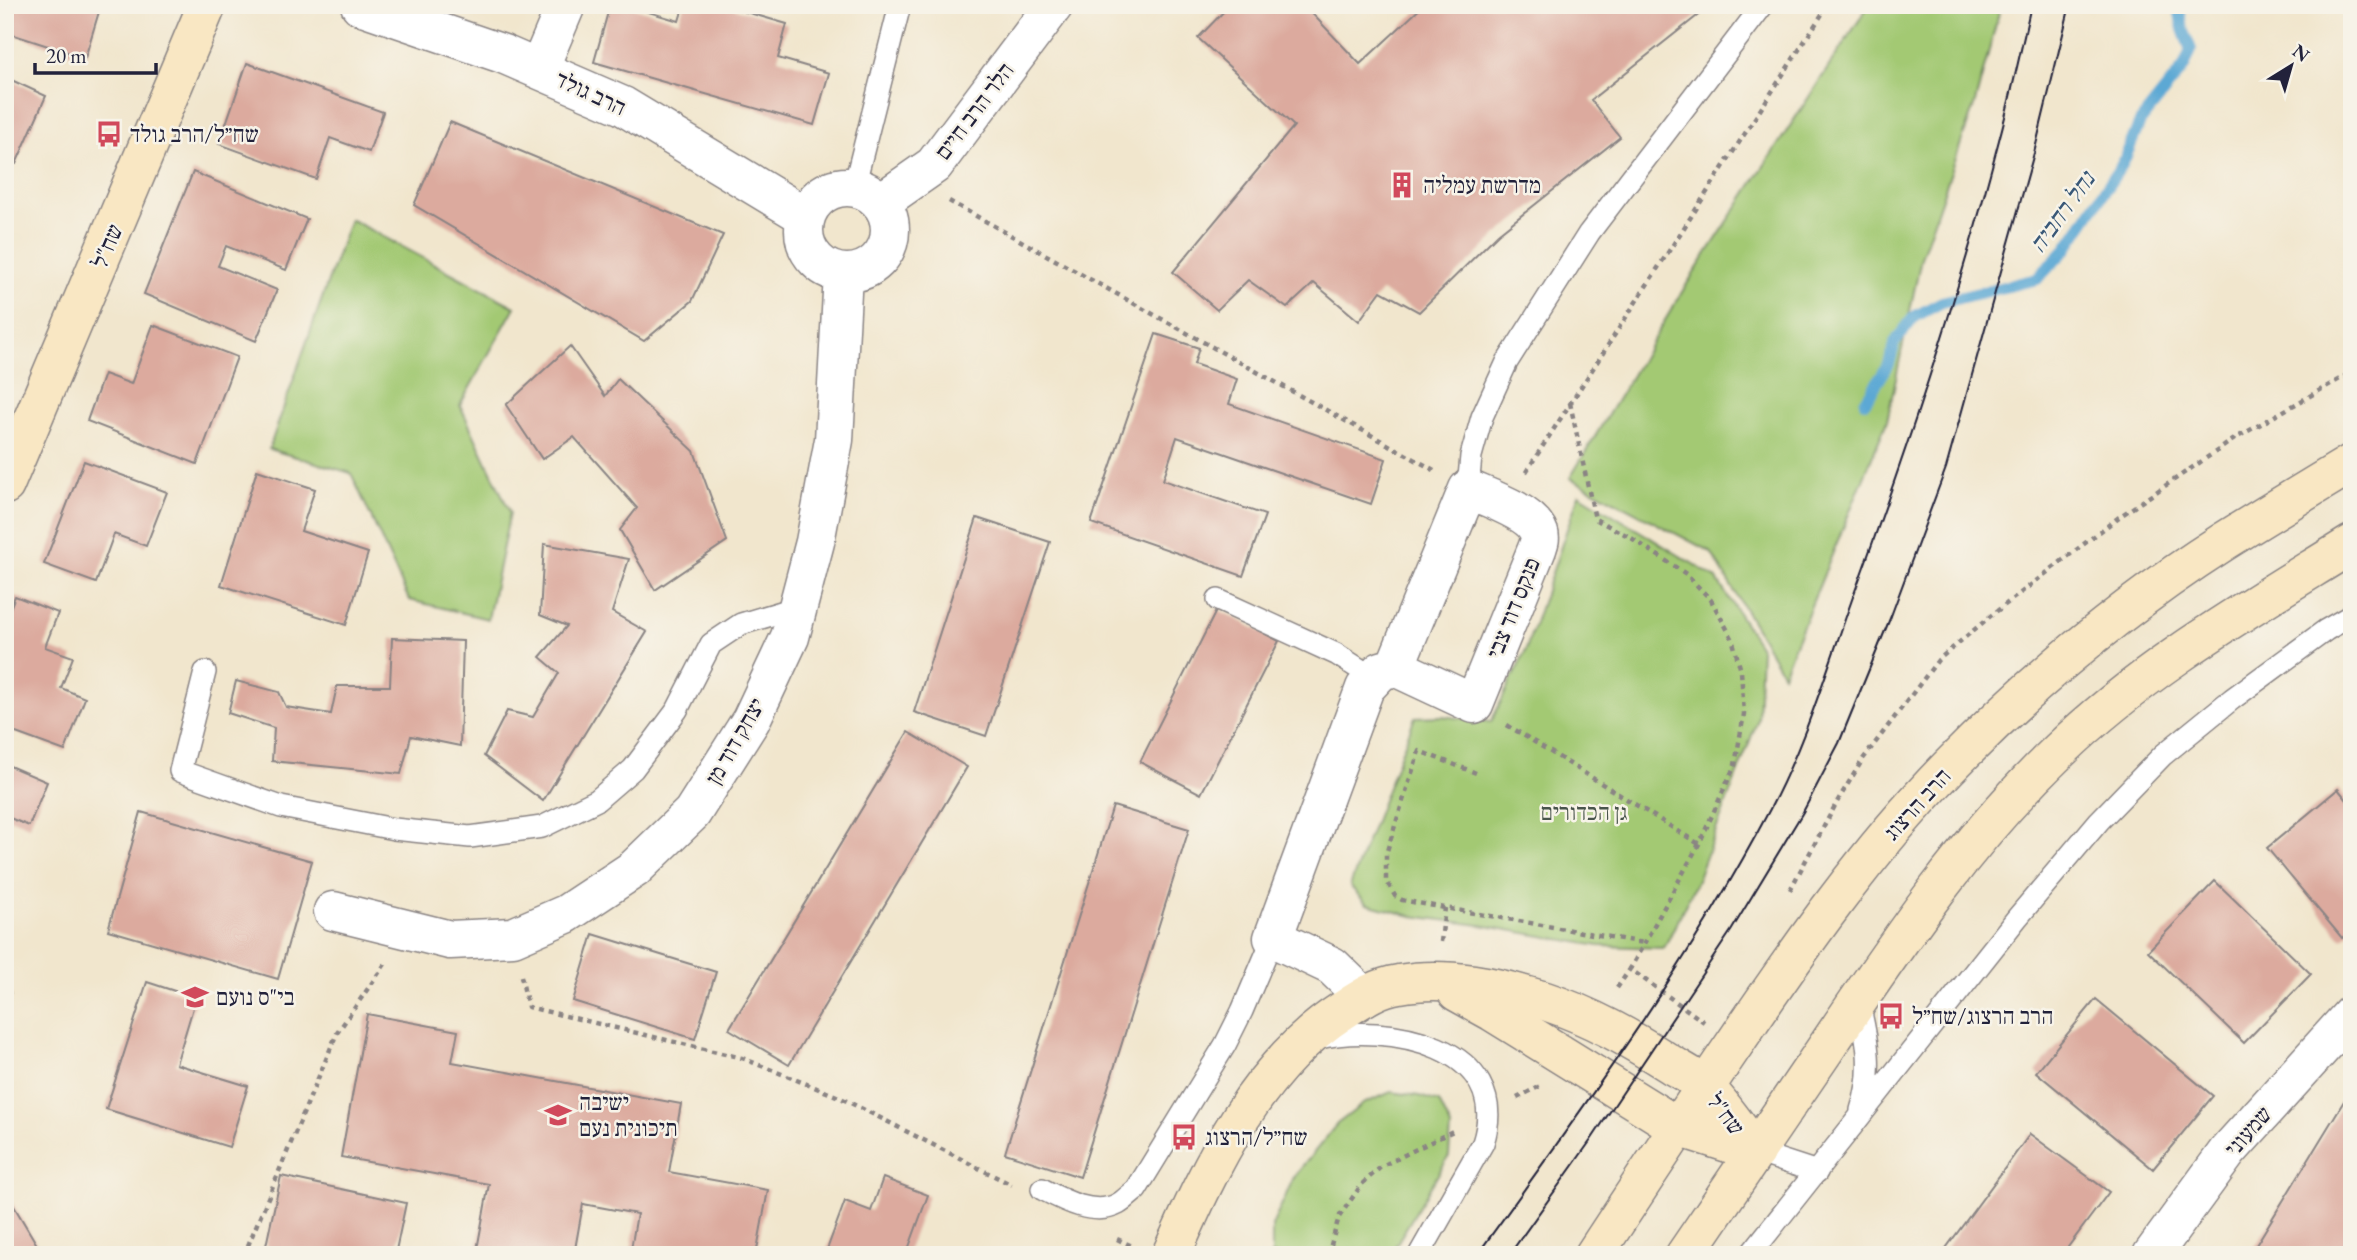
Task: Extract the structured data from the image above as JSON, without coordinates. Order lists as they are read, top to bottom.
{
  "streets": {
    "main road": ["שח\"ל", "הרב הרצוג"],
    "street": [
      "הרב גולד",
      "הלר הרב חיים",
      "פנקס דוד צבי",
      "יצחק דוד מן",
      "שמעוני"
    ]
  },
  "crossings": [
    ["הרב גולד", "הלר הרב חיים"],
    ["הרב גולד", "יצחק דוד מן"],
    ["הלר הרב חיים", "יצחק דוד מן"],
    ["שח\"ל", "הרב הרצוג"]
  ],
  "water": ["נחל רחביה"],
  "parks": ["גן הכדורים"],
  "places": {
    "bus stop": ["שח״ל/הרב גולד", "הרב הרצוג/שח״ל", "שח״ל/הרצוג"],
    "building": ["מדרשת עמליה"],
    "school or university": ["בי\"ס נועם", "ישיבה תיכונית נעם"]
  },
  "scale_bar": "20 m",
  "north": "top right"
}
